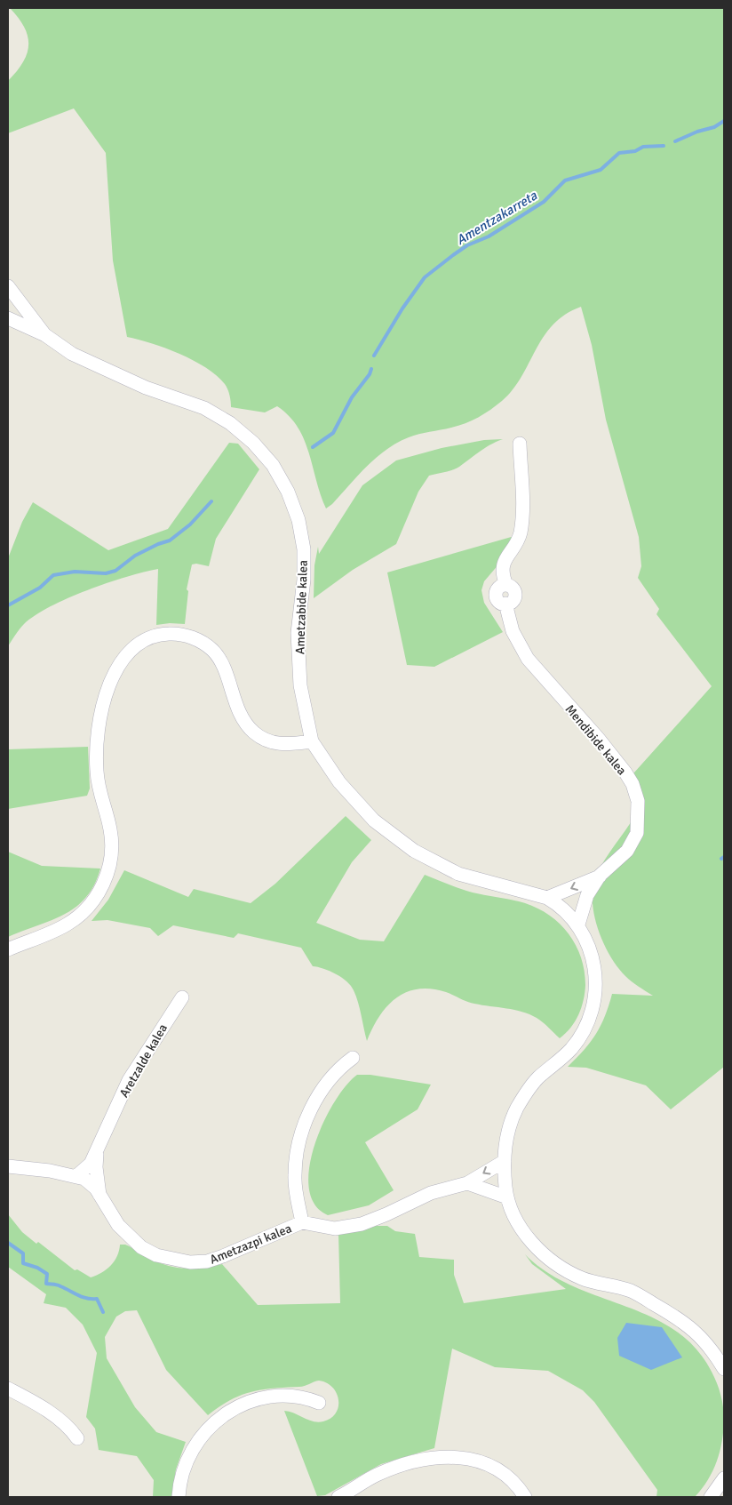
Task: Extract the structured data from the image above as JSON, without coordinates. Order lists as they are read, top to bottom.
{
  "streets": {
    "street": [
      "Ametzabide kalea",
      "Mendibide kalea",
      "Aretzalde kalea",
      "Ametzazpi kalea"
    ]
  },
  "crossings": [
    ["Aretzalde kalea", "Ametzazpi kalea"]
  ],
  "water": ["Amentzakarreta"]
}
